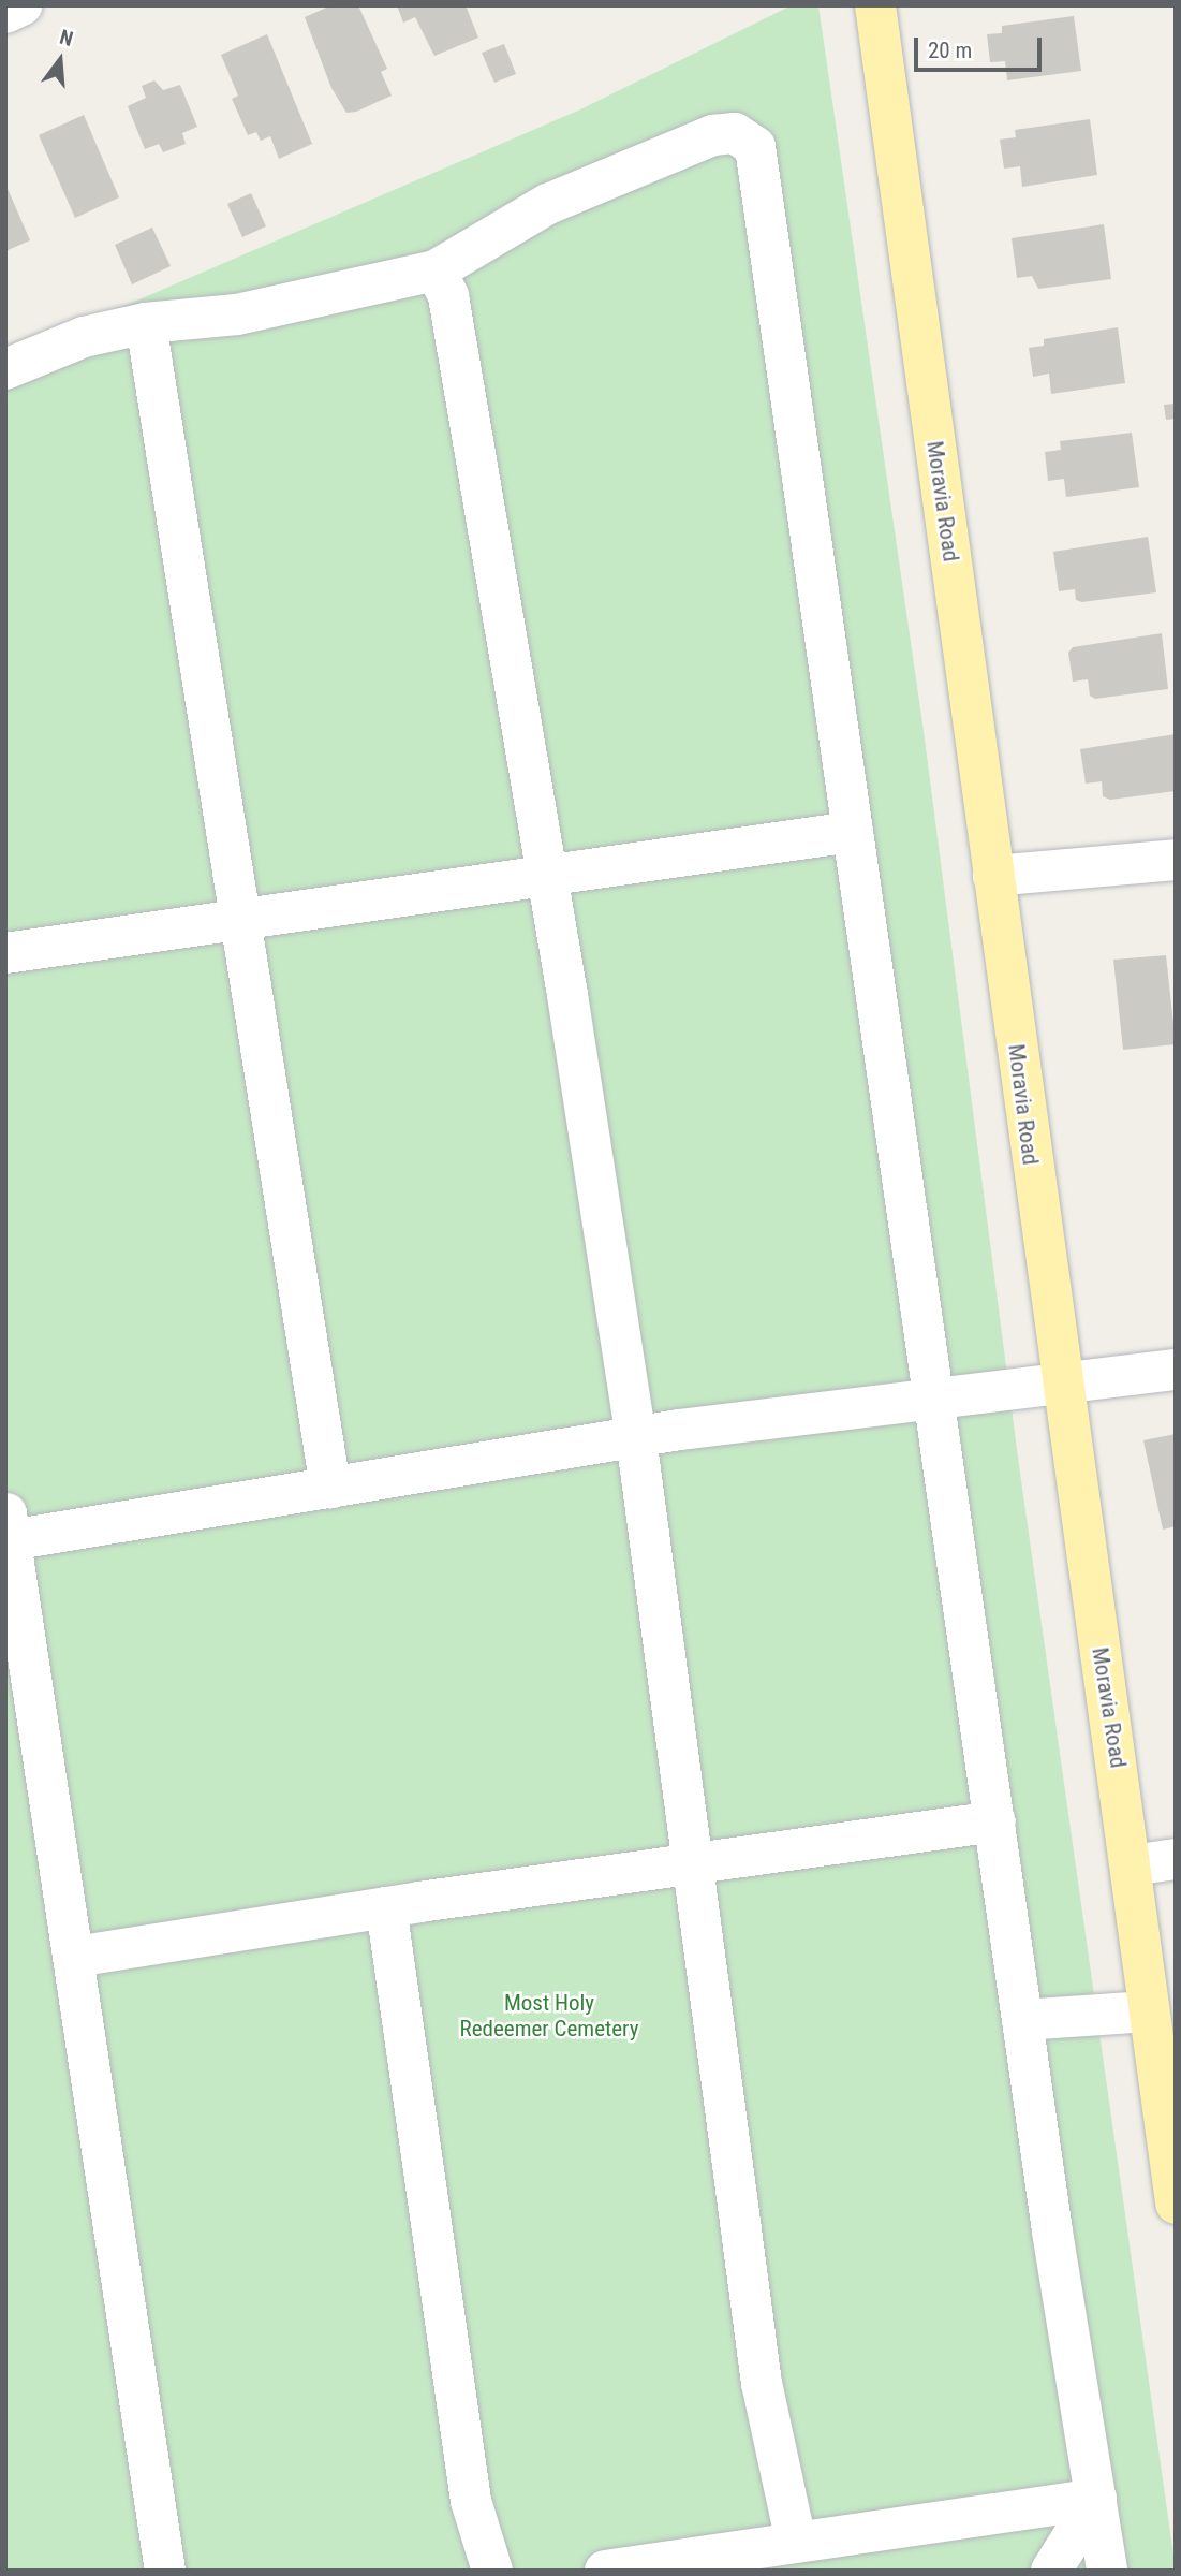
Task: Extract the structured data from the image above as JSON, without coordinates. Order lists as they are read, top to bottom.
{
  "streets": {
    "main road": ["Moravia Road"]
  },
  "parks": ["Most Holy Redeemer Cemetery"],
  "scale_bar": "20 m",
  "north": "top"
}
